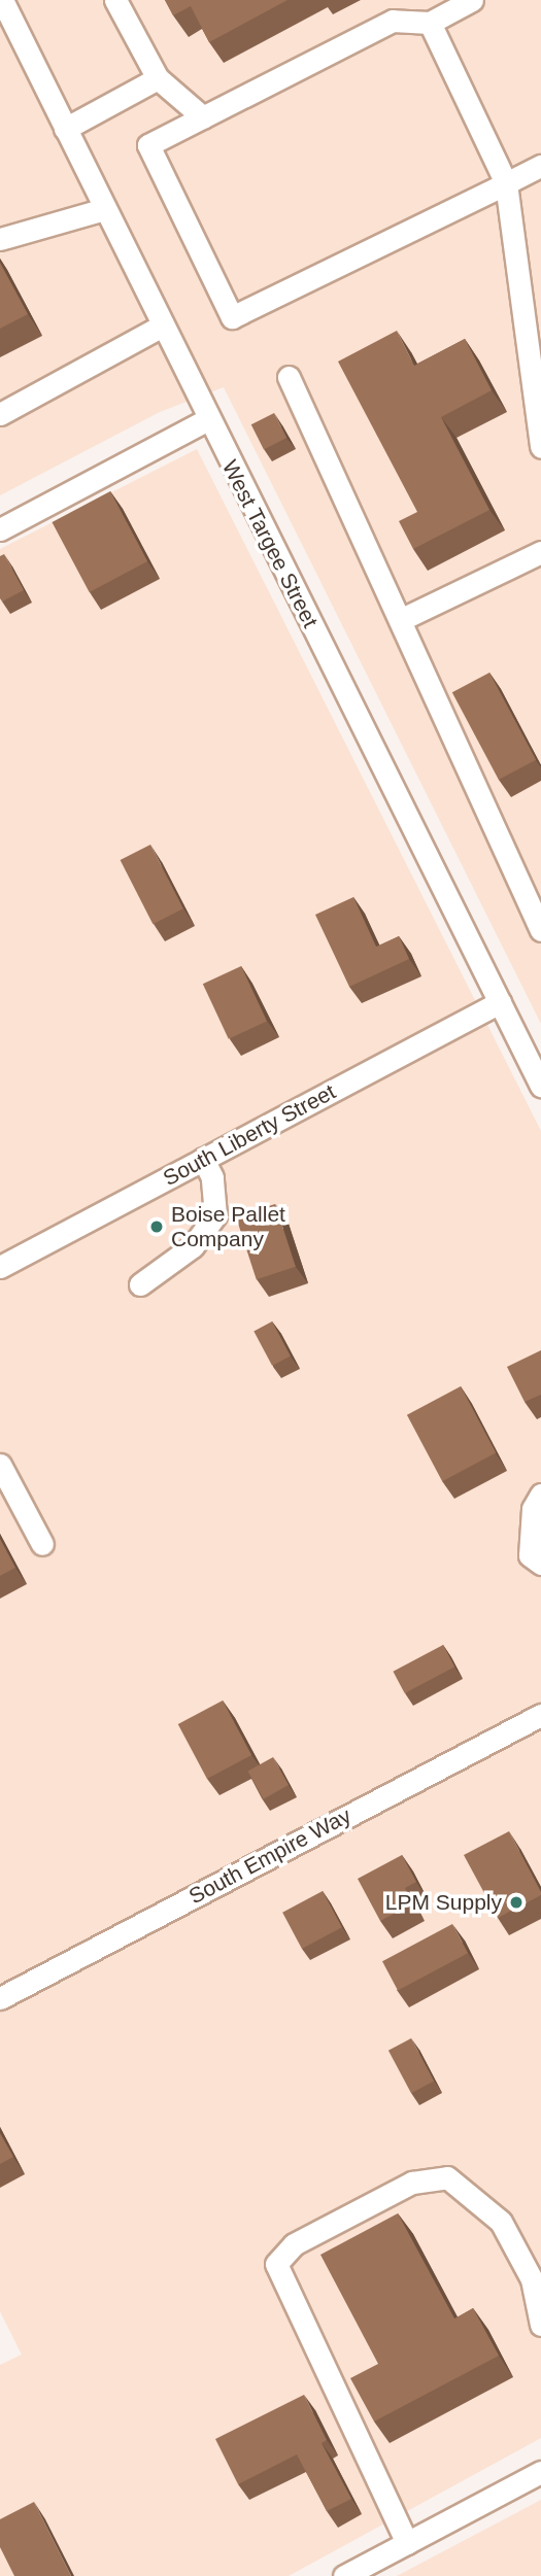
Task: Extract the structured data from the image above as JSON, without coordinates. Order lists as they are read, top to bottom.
{
  "streets": {
    "street": ["West Targee Street", "South Liberty Street", "South Empire Way"]
  },
  "crossings": [
    ["West Targee Street", "South Liberty Street"]
  ],
  "places": ["Boise Pallet Company", "LPM Supply"]
}
